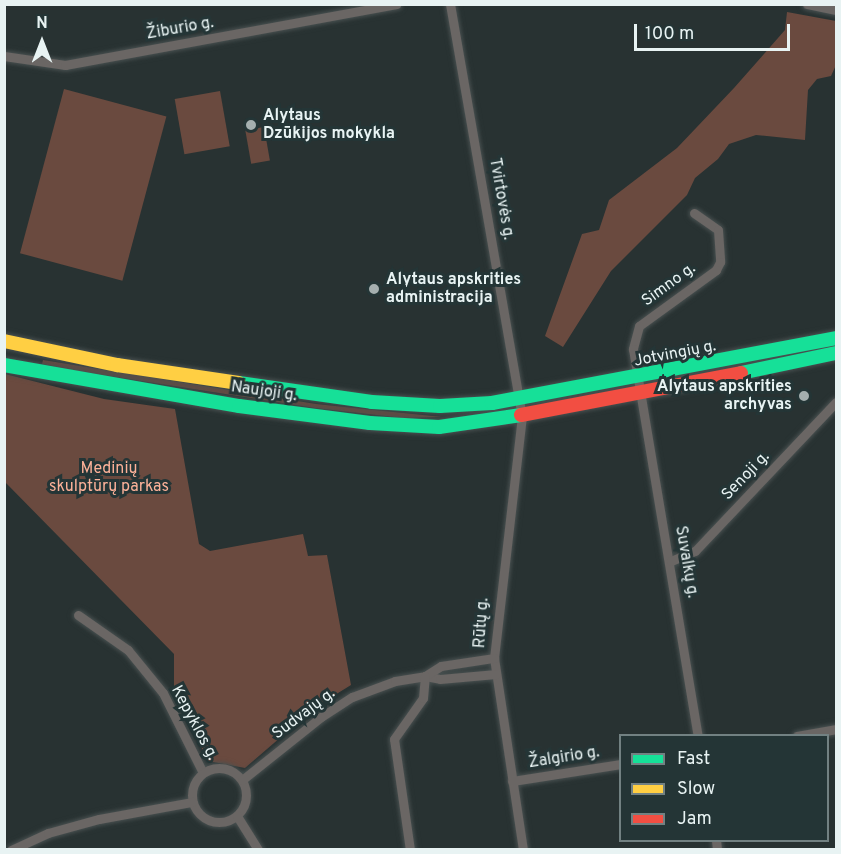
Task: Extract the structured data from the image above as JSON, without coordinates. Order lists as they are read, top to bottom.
{
  "streets": {
    "main road": ["Jotvingių g.", "Naujoji g."],
    "street": [
      "Žiburio g.",
      "Tvirtovės g.",
      "Simno g.",
      "Senoji g.",
      "Suvalkų g.",
      "Rūtų g.",
      "Sudvajų g.",
      "Kepyklos g.",
      "Žalgirio g."
    ]
  },
  "crossings": [
    ["Tvirtovės g.", "Jotvingių g."],
    ["Tvirtovės g.", "Naujoji g."],
    ["Tvirtovės g.", "Rūtų g."],
    ["Simno g.", "Jotvingių g."],
    ["Simno g.", "Suvalkų g."],
    ["Jotvingių g.", "Naujoji g."],
    ["Jotvingių g.", "Suvalkų g."],
    ["Jotvingių g.", "Rūtų g."],
    ["Naujoji g.", "Rūtų g."],
    ["Senoji g.", "Suvalkų g."],
    ["Rūtų g.", "Sudvajų g."],
    ["Rūtų g.", "Žalgirio g."],
    ["Sudvajų g.", "Kepyklos g."]
  ],
  "parks": ["Medinių skulptūrų parkas"],
  "places": ["Alytaus Dzūkijos mokykla", "Alytaus apskrities administracija", "Alytaus apskrities archyvas"],
  "legend": ["Fast", "Slow", "Jam"],
  "scale_bar": "100 m",
  "north": "top"
}
